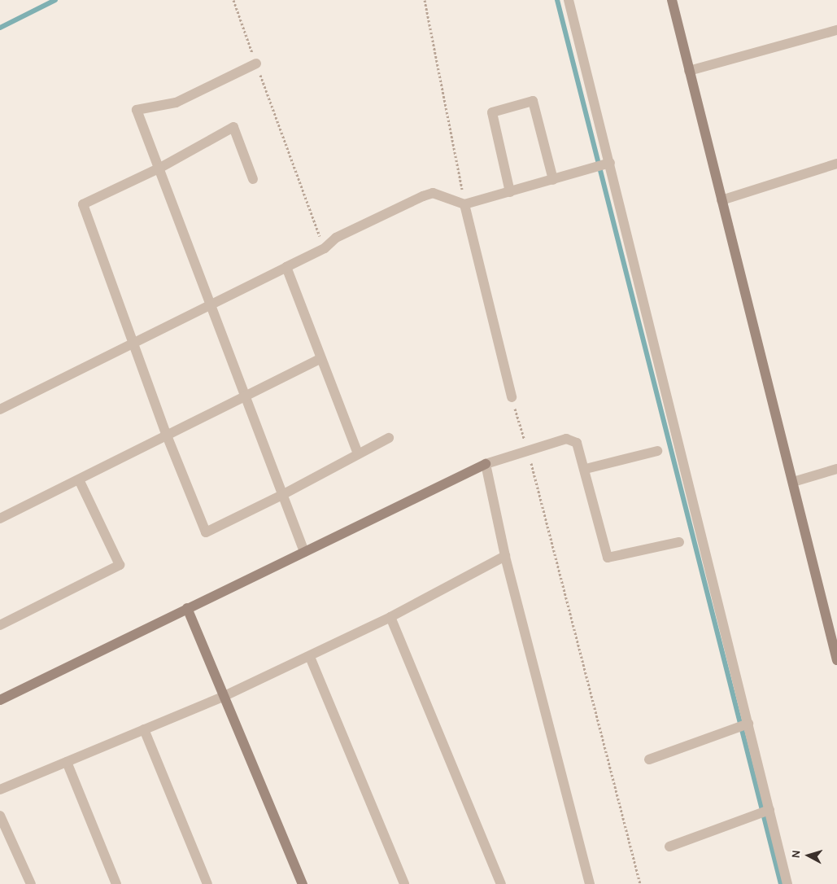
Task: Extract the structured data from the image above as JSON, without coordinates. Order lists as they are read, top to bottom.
{
  "north": "left"
}
